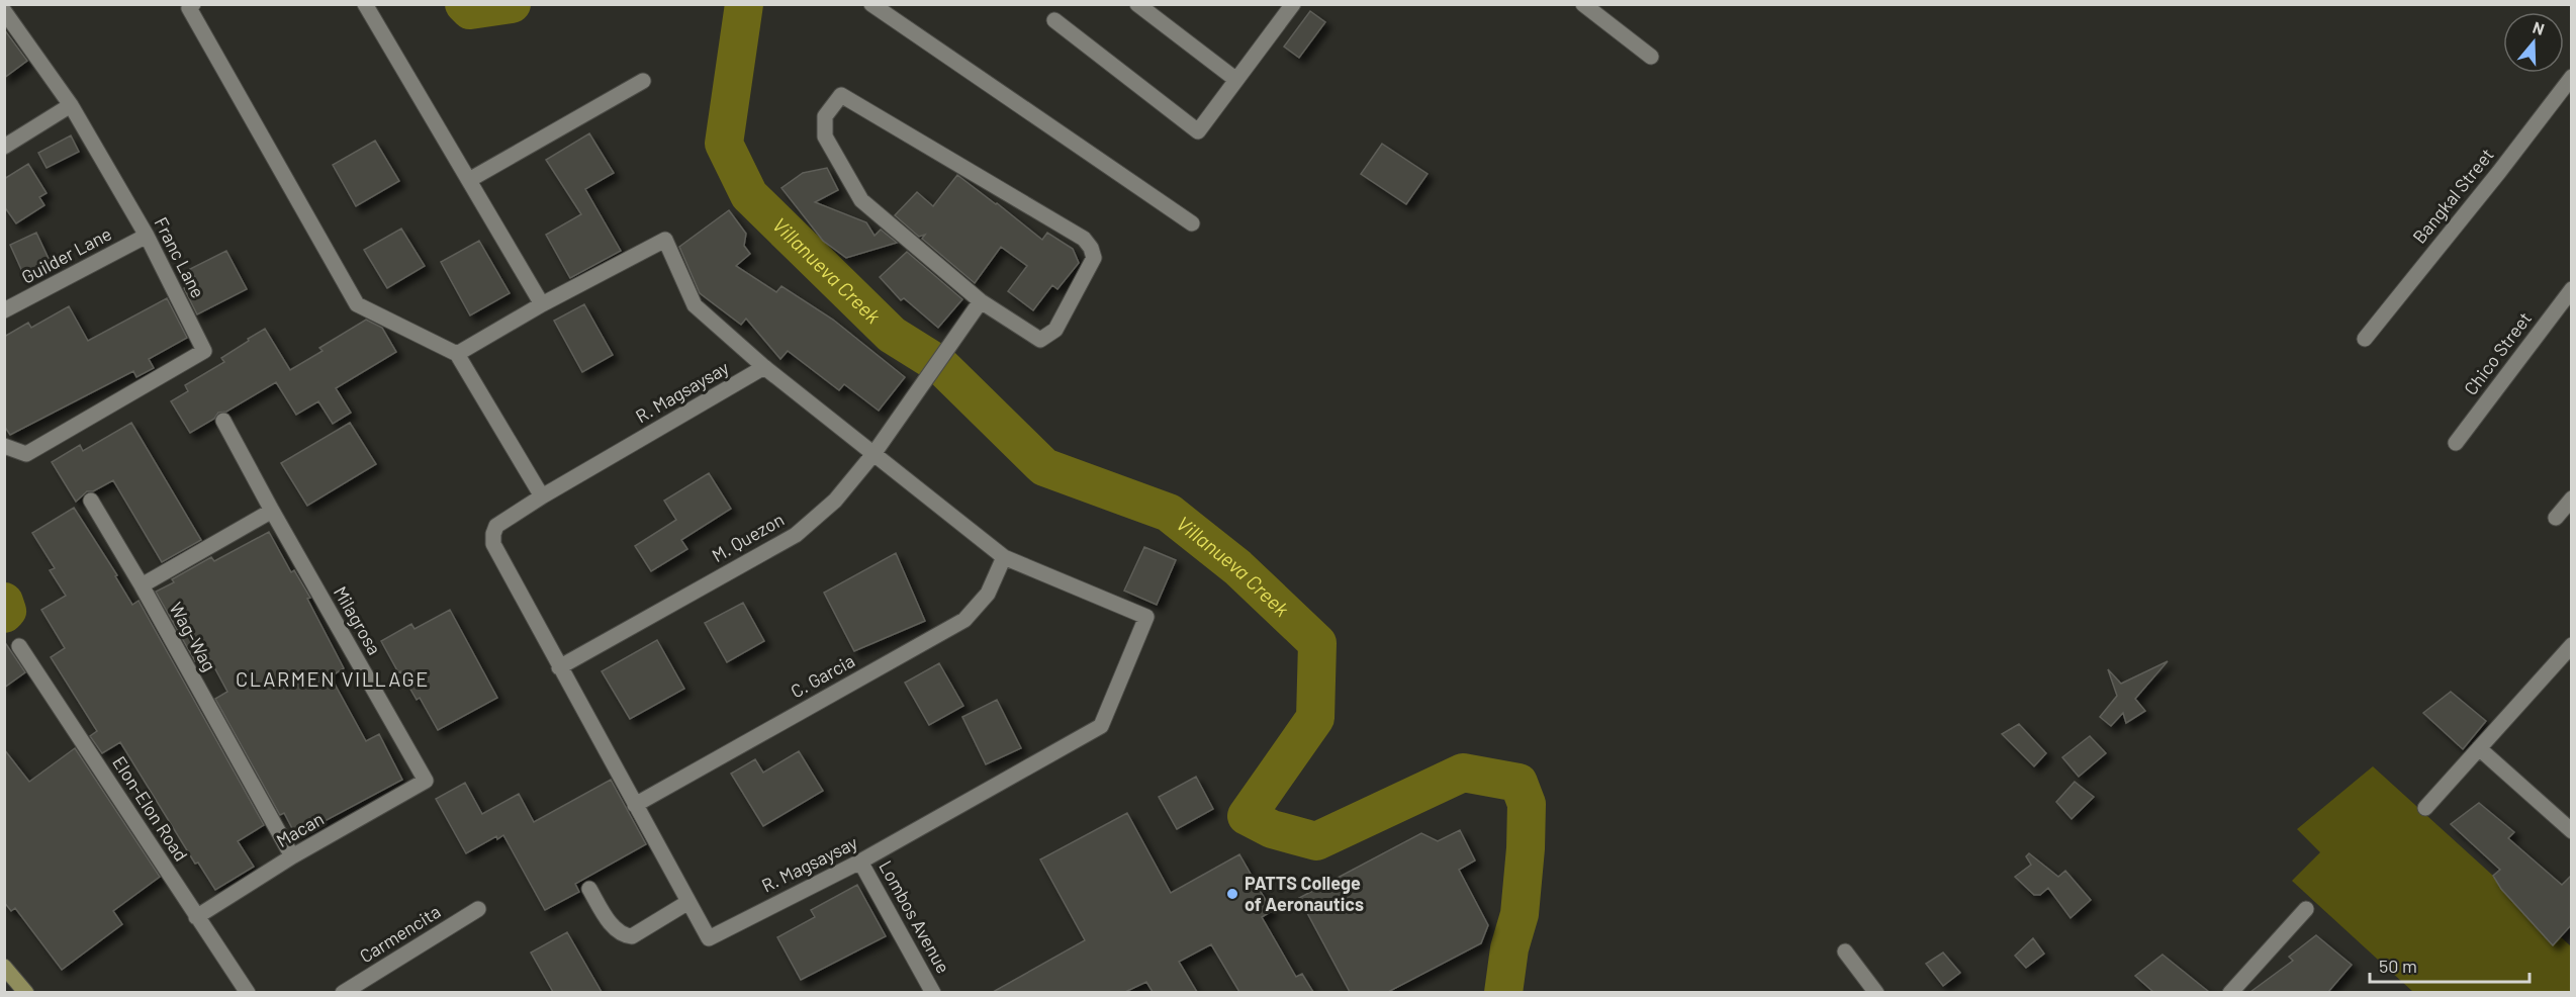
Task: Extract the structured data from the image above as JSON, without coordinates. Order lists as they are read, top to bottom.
{
  "streets": {
    "street": [
      "Bangkal Street",
      "Guilder Lane",
      "Franc Lane",
      "Chico Street",
      "R. Magsaysay",
      "M. Quezon",
      "Milagrosa",
      "Wag-Wag",
      "C. Garcia",
      "Elon-Elon Road",
      "Macan",
      "Lombos Avenue",
      "Carmencita"
    ]
  },
  "crossings": [
    ["Guilder Lane", "Franc Lane"],
    ["R. Magsaysay", "M. Quezon"],
    ["R. Magsaysay", "C. Garcia"],
    ["R. Magsaysay", "Lombos Avenue"],
    ["Milagrosa", "Macan"],
    ["Wag-Wag", "Macan"],
    ["Elon-Elon Road", "Macan"]
  ],
  "districts": ["CLARMEN VILLAGE"],
  "water": ["Villanueva Creek"],
  "places": ["PATTS College of Aeronautics"],
  "scale_bar": "50 m",
  "north": "top"
}
